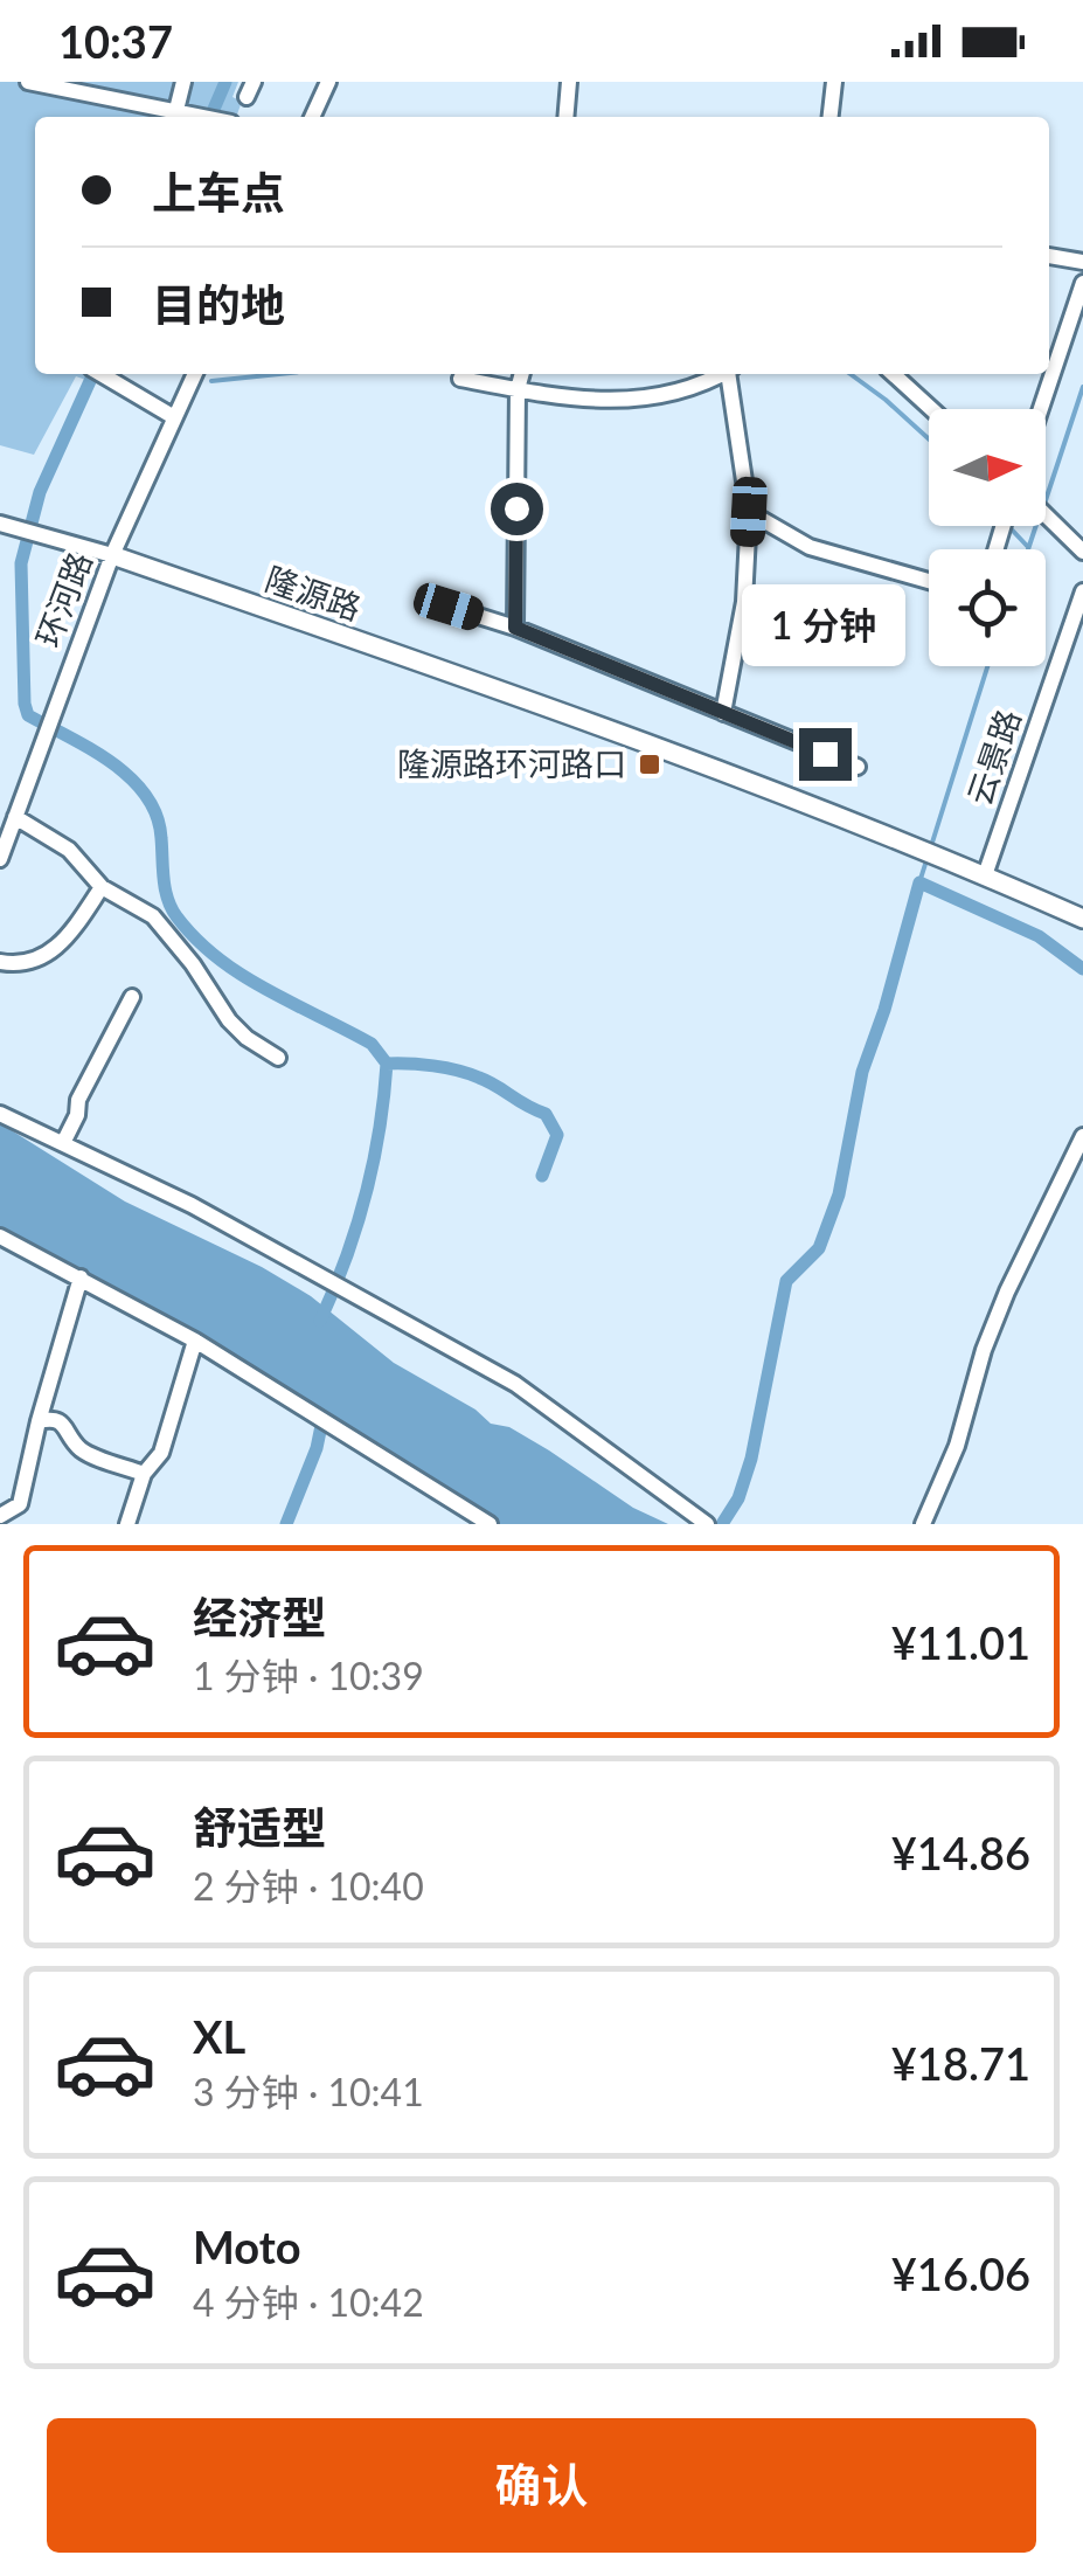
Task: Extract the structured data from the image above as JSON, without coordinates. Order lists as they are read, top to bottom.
{
  "streets": {
    "main road": ["隆源路"],
    "street": ["环河路", "云景路"]
  },
  "crossings": [
    ["隆源路", "环河路"],
    ["隆源路", "云景路"]
  ],
  "places": {
    "transit": ["隆源路环河路口"]
  },
  "north": "right",
  "page": {
    "status": "10:37",
    "banner": ["上车点", "目的地"],
    "bubble": "1 分钟",
    "list": [
      {
        "name": "经济型",
        "note": "1 分钟 · 10:39",
        "value": "¥11.01"
      },
      {
        "name": "舒适型",
        "note": "2 分钟 · 10:40",
        "value": "¥14.86"
      },
      {
        "name": "XL",
        "note": "3 分钟 · 10:41",
        "value": "¥18.71"
      },
      {
        "name": "Moto",
        "note": "4 分钟 · 10:42",
        "value": "¥16.06"
      }
    ],
    "buttons": "确认"
  }
}
